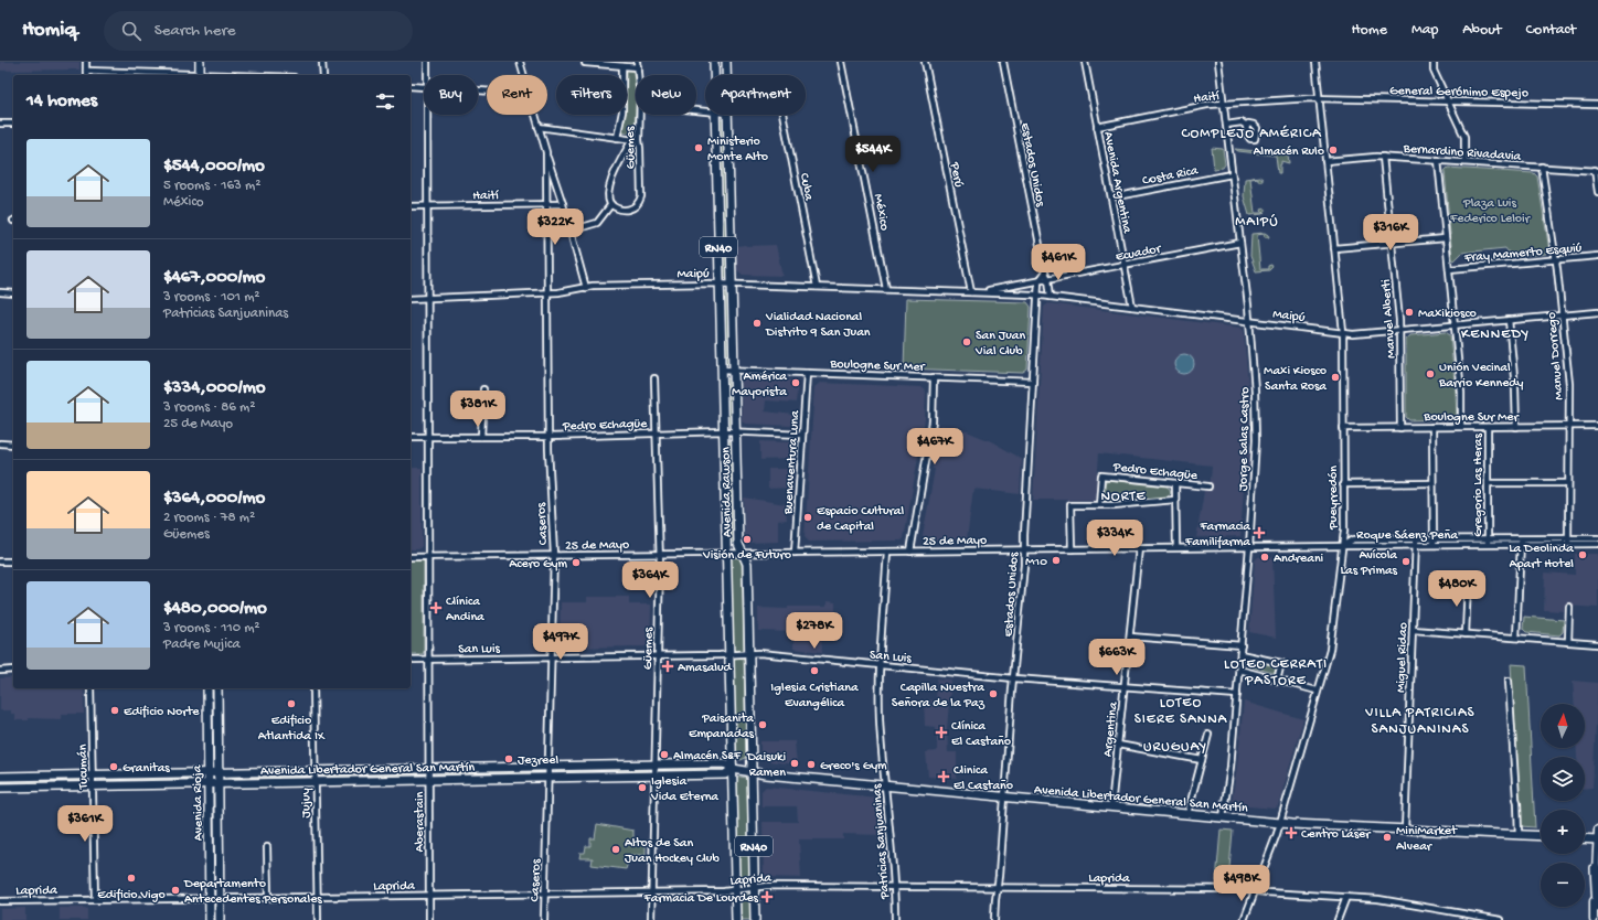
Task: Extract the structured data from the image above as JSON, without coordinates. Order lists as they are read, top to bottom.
{
  "streets": {
    "main road": [
      "RN40",
      "Avenida Rawson",
      "Avenida Libertador General San Martín",
      "Avenida Rioja"
    ],
    "street": [
      "General Gerónimo Espejo",
      "Haití",
      "Güemes",
      "Bernardino Rivadavia",
      "Estados Unidos",
      "Perú",
      "Costa Rica",
      "Avenida Argentina",
      "Cuba",
      "México",
      "Ecuador",
      "Fray Mamerto Esquiú",
      "Maipú",
      "Manuel Alberti",
      "Manuel Dorrego",
      "Boulogne Sur Mer",
      "Pedro Echagüe",
      "Jorge Salas Castro",
      "Buenaventura Luna",
      "Gregorio Las Heras",
      "Pueyrredón",
      "Caseros",
      "Roque Sáenz Peña",
      "25 de Mayo",
      "San Luis",
      "Miguel Ridao",
      "Argentina",
      "Tucumán",
      "Jujuy",
      "Aberastain",
      "Patricias Sanjuaninas",
      "Laprida"
    ]
  },
  "crossings": [
    ["General Gerónimo Espejo", "Haití"],
    ["General Gerónimo Espejo", "Pueyrredón"],
    ["Haití", "Avenida Argentina"],
    ["Haití", "Jorge Salas Castro"],
    ["Haití", "Pueyrredón"],
    ["Haití", "Caseros"],
    ["Haití", "Aberastain"],
    ["Güemes", "Pedro Echagüe"],
    ["Güemes", "25 de Mayo"],
    ["Güemes", "San Luis"],
    ["Güemes", "Avenida Libertador General San Martín"],
    ["Güemes", "Laprida"],
    ["Bernardino Rivadavia", "Manuel Alberti"],
    ["Bernardino Rivadavia", "Manuel Dorrego"],
    ["Bernardino Rivadavia", "Pueyrredón"],
    ["Estados Unidos", "Ecuador"],
    ["Estados Unidos", "Maipú"],
    ["Estados Unidos", "Boulogne Sur Mer"],
    ["Estados Unidos", "25 de Mayo"],
    ["Estados Unidos", "San Luis"],
    ["Estados Unidos", "Avenida Libertador General San Martín"],
    ["Estados Unidos", "Laprida"],
    ["Perú", "Maipú"],
    ["Costa Rica", "Avenida Argentina"],
    ["Costa Rica", "Jorge Salas Castro"],
    ["Avenida Argentina", "Ecuador"],
    ["Avenida Argentina", "Maipú"],
    ["Cuba", "Maipú"],
    ["México", "Maipú"],
    ["Ecuador", "Maipú"],
    ["Ecuador", "Jorge Salas Castro"],
    ["Fray Mamerto Esquiú", "Manuel Dorrego"],
    ["Maipú", "Manuel Alberti"],
    ["Maipú", "Manuel Dorrego"],
    ["Maipú", "Jorge Salas Castro"],
    ["Maipú", "Avenida Rawson"],
    ["Maipú", "Pueyrredón"],
    ["Maipú", "Caseros"],
    ["Maipú", "Aberastain"],
    ["Manuel Alberti", "Boulogne Sur Mer"],
    ["Manuel Dorrego", "Boulogne Sur Mer"],
    ["Manuel Dorrego", "Roque Sáenz Peña"],
    ["Boulogne Sur Mer", "Buenaventura Luna"],
    ["Boulogne Sur Mer", "Gregorio Las Heras"],
    ["Boulogne Sur Mer", "Avenida Rawson"],
    ["Boulogne Sur Mer", "Pueyrredón"],
    ["Pedro Echagüe", "Buenaventura Luna"],
    ["Pedro Echagüe", "Avenida Rawson"],
    ["Pedro Echagüe", "Caseros"],
    ["Pedro Echagüe", "Aberastain"],
    ["Jorge Salas Castro", "25 de Mayo"],
    ["Jorge Salas Castro", "San Luis"],
    ["Jorge Salas Castro", "Avenida Libertador General San Martín"],
    ["Buenaventura Luna", "25 de Mayo"],
    ["Gregorio Las Heras", "Roque Sáenz Peña"],
    ["Avenida Rawson", "25 de Mayo"],
    ["Avenida Rawson", "San Luis"],
    ["Avenida Rawson", "Avenida Libertador General San Martín"],
    ["Avenida Rawson", "Laprida"],
    ["Pueyrredón", "Roque Sáenz Peña"],
    ["Pueyrredón", "25 de Mayo"],
    ["Pueyrredón", "Avenida Libertador General San Martín"],
    ["Pueyrredón", "Laprida"],
    ["Caseros", "25 de Mayo"],
    ["Caseros", "San Luis"],
    ["Caseros", "Avenida Libertador General San Martín"],
    ["Caseros", "Laprida"],
    ["Roque Sáenz Peña", "25 de Mayo"],
    ["Roque Sáenz Peña", "Miguel Ridao"],
    ["25 de Mayo", "Argentina"],
    ["25 de Mayo", "Aberastain"],
    ["25 de Mayo", "Patricias Sanjuaninas"],
    ["San Luis", "Argentina"],
    ["San Luis", "Aberastain"],
    ["San Luis", "Patricias Sanjuaninas"],
    ["Miguel Ridao", "Avenida Libertador General San Martín"],
    ["Argentina", "Avenida Libertador General San Martín"],
    ["Tucumán", "Avenida Libertador General San Martín"],
    ["Tucumán", "Laprida"],
    ["Avenida Libertador General San Martín", "Avenida Rioja"],
    ["Avenida Libertador General San Martín", "Jujuy"],
    ["Avenida Libertador General San Martín", "Aberastain"],
    ["Avenida Libertador General San Martín", "Patricias Sanjuaninas"],
    ["Avenida Rioja", "Laprida"],
    ["Jujuy", "Laprida"],
    ["Aberastain", "Laprida"],
    ["Patricias Sanjuaninas", "Laprida"]
  ],
  "districts": [
    "COMPLEJO AMÉRICA",
    "MAIPÚ",
    "KENNEDY",
    "NORTE",
    "LOTEO CERRATI PASTORE",
    "LOTEO SIERE SANNA",
    "VILLA PATRICIAS SANJUANINAS",
    "URUGUAY"
  ],
  "parks": ["Plaza Luis Federico Leloir"],
  "places": {
    "other": [
      "Ministerio Monte Alto",
      "Almacén Rulo",
      "Maxikiosco",
      "Vialidad Nacional Distrito 9 San Juan",
      "San Juan Vial Club",
      "Unión Vecinal Barrio Kennedy",
      "Maxi Kiosco Santa Rosa",
      "América Mayorista",
      "Espacio Cultural de Capital",
      "Visión de Futuro",
      "La Deolinda Apart Hotel",
      "Andreani",
      "M10",
      "Avícola Las Primas",
      "Acero Gym",
      "Iglesia Cristiana Evangélica",
      "Capilla Nuestra Señora de la Paz",
      "Edificio Atlantida IX",
      "Edificio Norte",
      "Paisanita Empanadas",
      "Almacén S&F",
      "Jezreel",
      "Daisuki Ramen",
      "Greco's Gym",
      "Granitas",
      "Iglesia Vida Eterna",
      "MiniMarket Alvear",
      "Altos de San Juan Hockey Club",
      "Edificio Vigo",
      "Departamento Antecedentes Personales"
    ],
    "health": [
      "Farmacia Familifarma",
      "Clínica Andina",
      "Amasalud",
      "Clínica El Castaño",
      "Clinica El Castaño",
      "Centro Láser",
      "Farmacia De Lourdes"
    ]
  },
  "north": "top",
  "page": {
    "header": "Homiq",
    "search": "Search here",
    "nav": [
      "Home",
      "Map",
      "About",
      "Contact"
    ],
    "chip": [
      "Buy",
      "Rent",
      "Filters",
      "New",
      "Apartment"
    ],
    "heading": "14 homes",
    "list": [
      {
        "name": "$544,000/mo",
        "note": "5 rooms · 163 m² · México"
      },
      {
        "name": "$467,000/mo",
        "note": "3 rooms · 101 m² · Patricias Sanjuaninas"
      },
      {
        "name": "$334,000/mo",
        "note": "3 rooms · 86 m² · 25 de Mayo"
      },
      {
        "name": "$364,000/mo",
        "note": "2 rooms · 78 m² · Güemes"
      },
      {
        "name": "$480,000/mo",
        "note": "3 rooms · 110 m² · Padre Mujica"
      }
    ],
    "price": [
      "$544K",
      "$322K",
      "$316K",
      "$461K",
      "$381K",
      "$467K",
      "$334K",
      "$364K",
      "$480K",
      "$278K",
      "$497K",
      "$663K",
      "$361K",
      "$498K"
    ],
    "map_buttons": ["+", "−"]
  }
}
